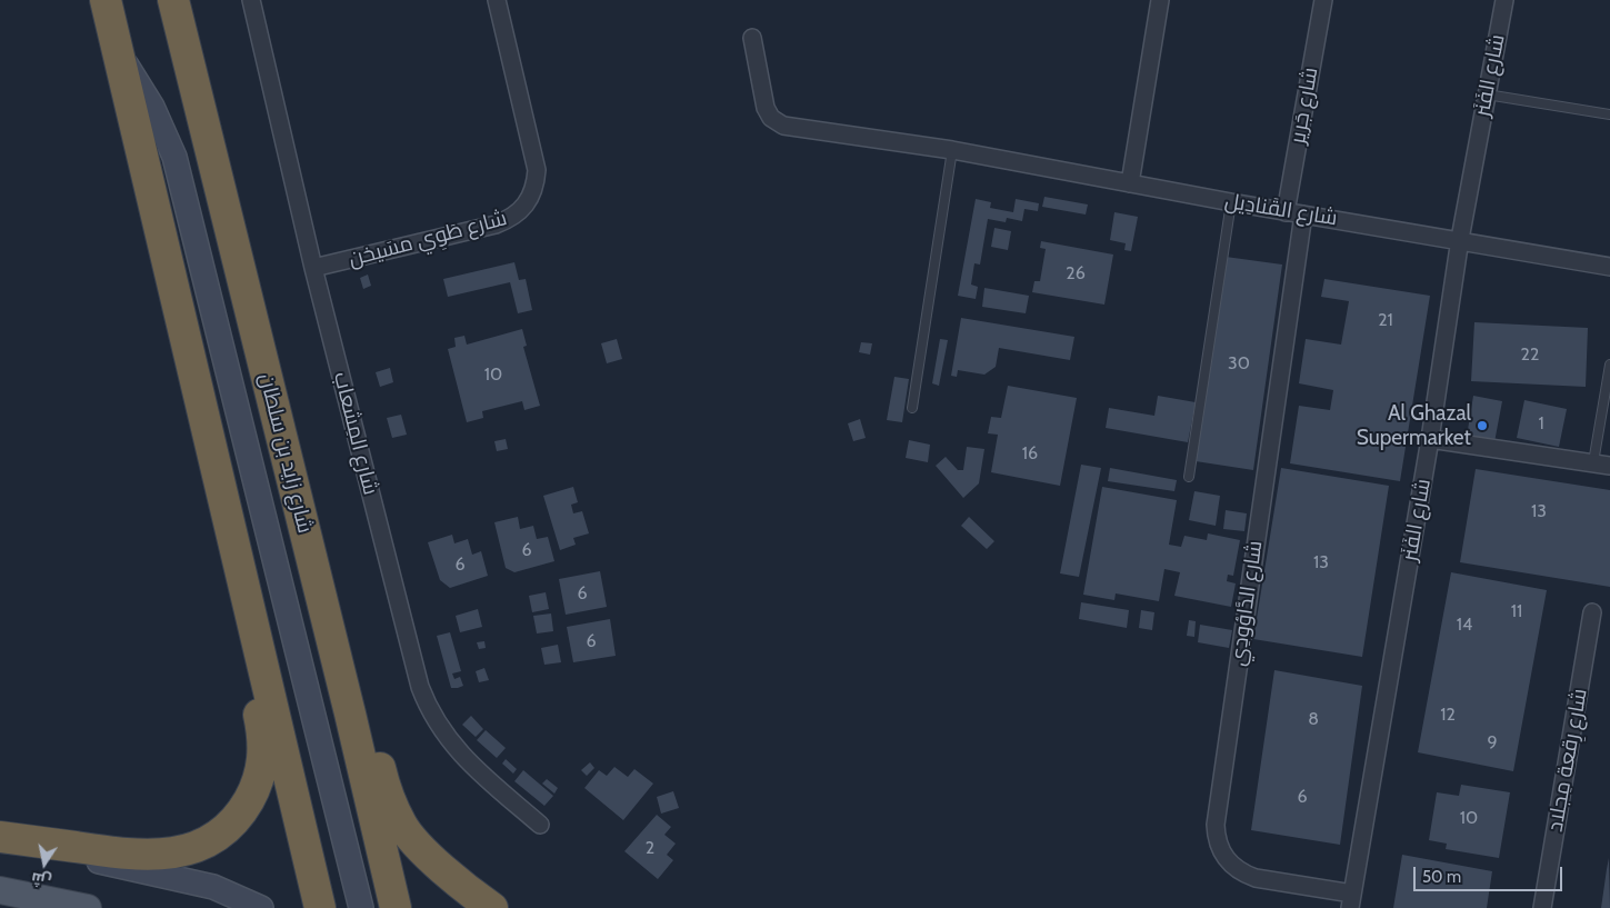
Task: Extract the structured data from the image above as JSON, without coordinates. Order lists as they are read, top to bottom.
{
  "streets": {
    "highway": ["شارع زايد بن سلطان"],
    "street": [
      "شارع الفَنَر",
      "شارع جَرير",
      "شارع القَنادِيل",
      "شارع طَوِي مسَيخن",
      "شارع المِشعاب",
      "شارع الدَّاوُودِي",
      "شارع رِقعة مِجلاد"
    ]
  },
  "crossings": [
    ["شارع الفَنَر", "شارع القَنادِيل"],
    ["شارع الفَنَر", "شارع الدَّاوُودِي"],
    ["شارع جَرير", "شارع القَنادِيل"],
    ["شارع القَنادِيل", "شارع الدَّاوُودِي"],
    ["شارع طَوِي مسَيخن", "شارع المِشعاب"]
  ],
  "places": ["Al Ghazal Supermarket"],
  "house_numbers": [
    "26",
    "21",
    "22",
    "30",
    "10",
    "1",
    "16",
    "13",
    "6",
    "13",
    "6",
    "6",
    "11",
    "14",
    "6",
    "12",
    "8",
    "9",
    "6",
    "10",
    "2"
  ],
  "scale_bar": "50 m",
  "north": "bottom"
}
